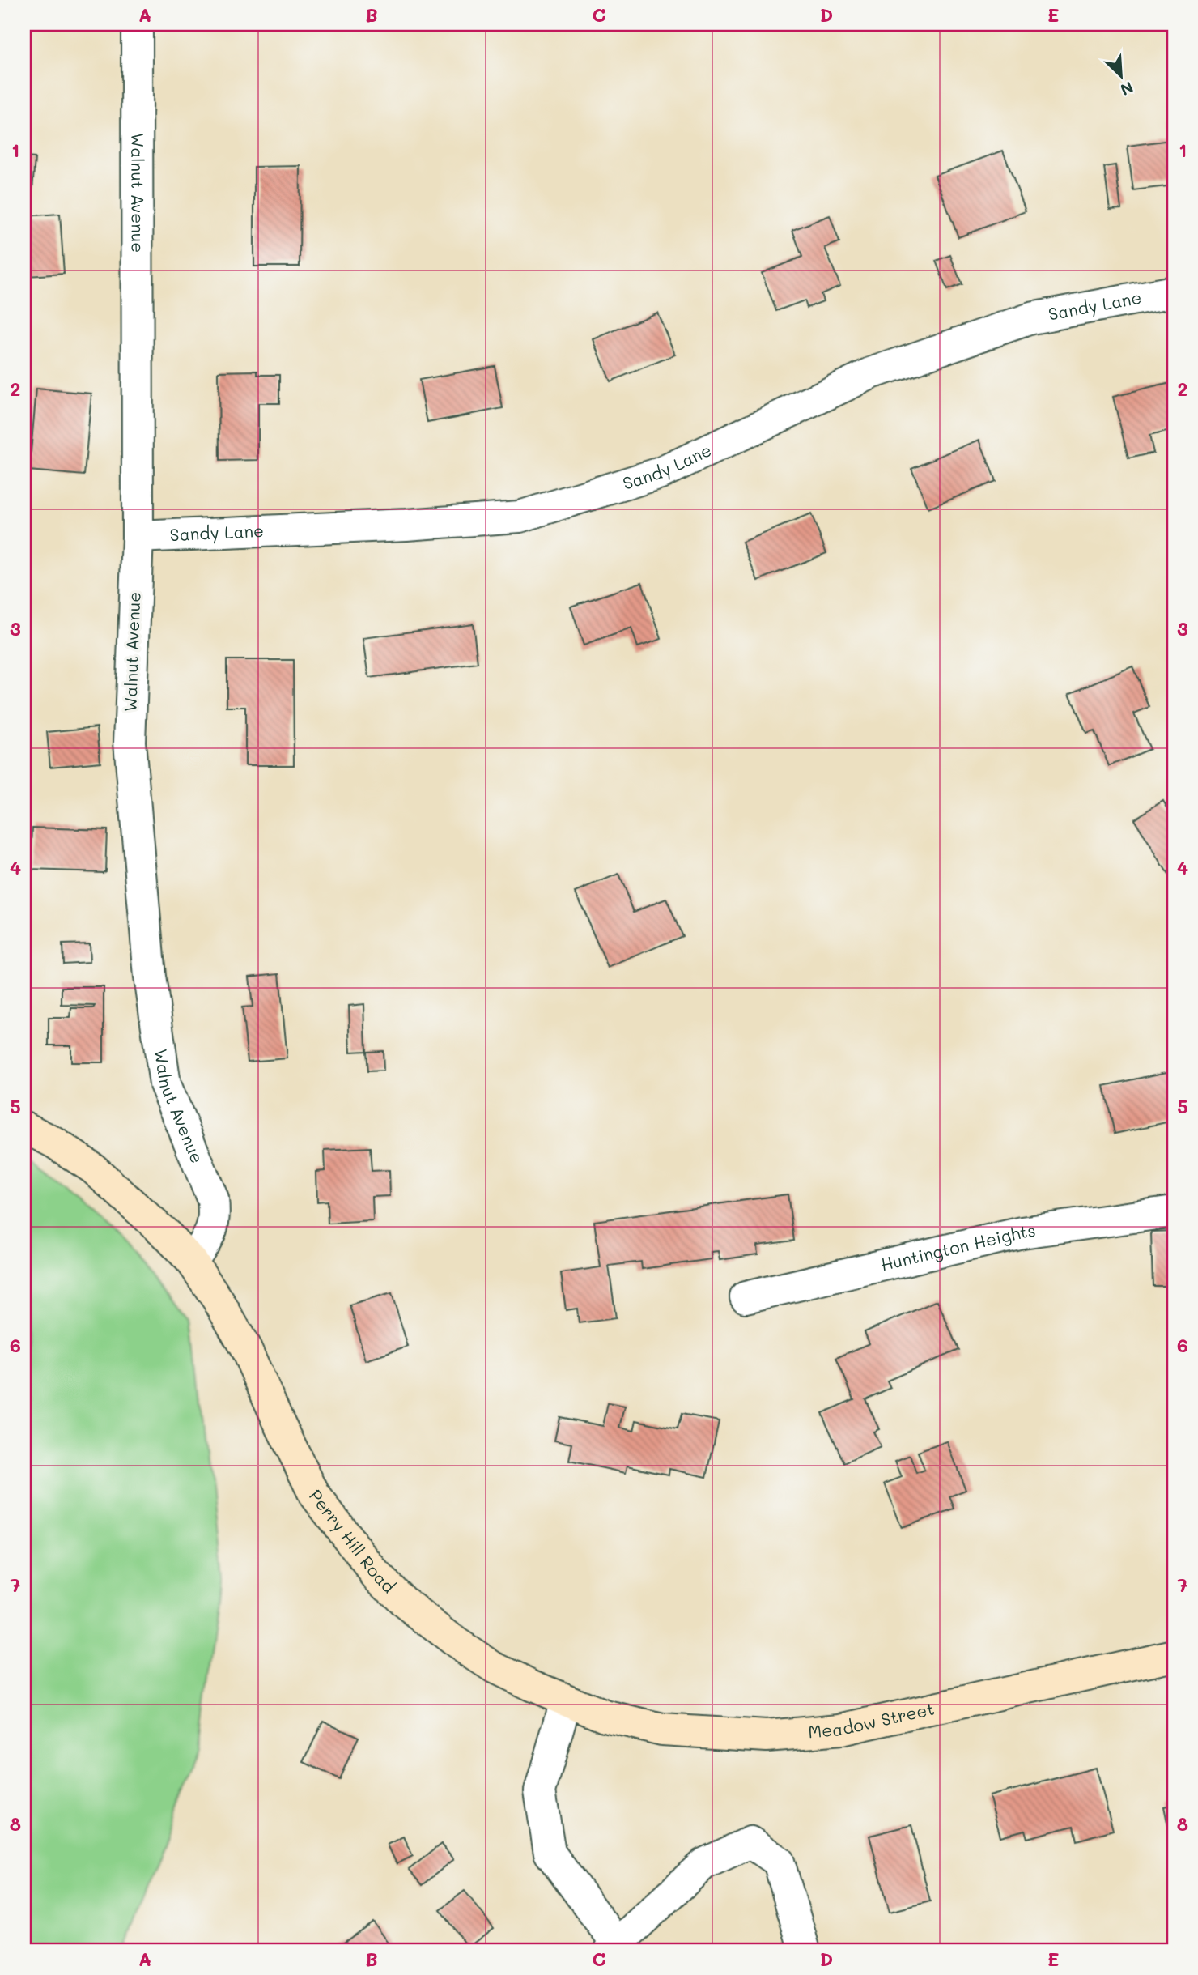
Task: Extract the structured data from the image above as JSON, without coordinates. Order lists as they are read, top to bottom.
{
  "streets": {
    "street": [
      "Walnut Avenue",
      "Sandy Lane",
      "Huntington Heights",
      "Perry Hill Road",
      "Meadow Street"
    ]
  },
  "crossings": [
    ["Walnut Avenue", "Sandy Lane"],
    ["Walnut Avenue", "Perry Hill Road"],
    ["Perry Hill Road", "Meadow Street"]
  ],
  "north": "bottom right",
  "grid": {
    "columns": [
      "A",
      "B",
      "C",
      "D",
      "E"
    ],
    "rows": [
      "1",
      "2",
      "3",
      "4",
      "5",
      "6",
      "7",
      "8"
    ]
  }
}
